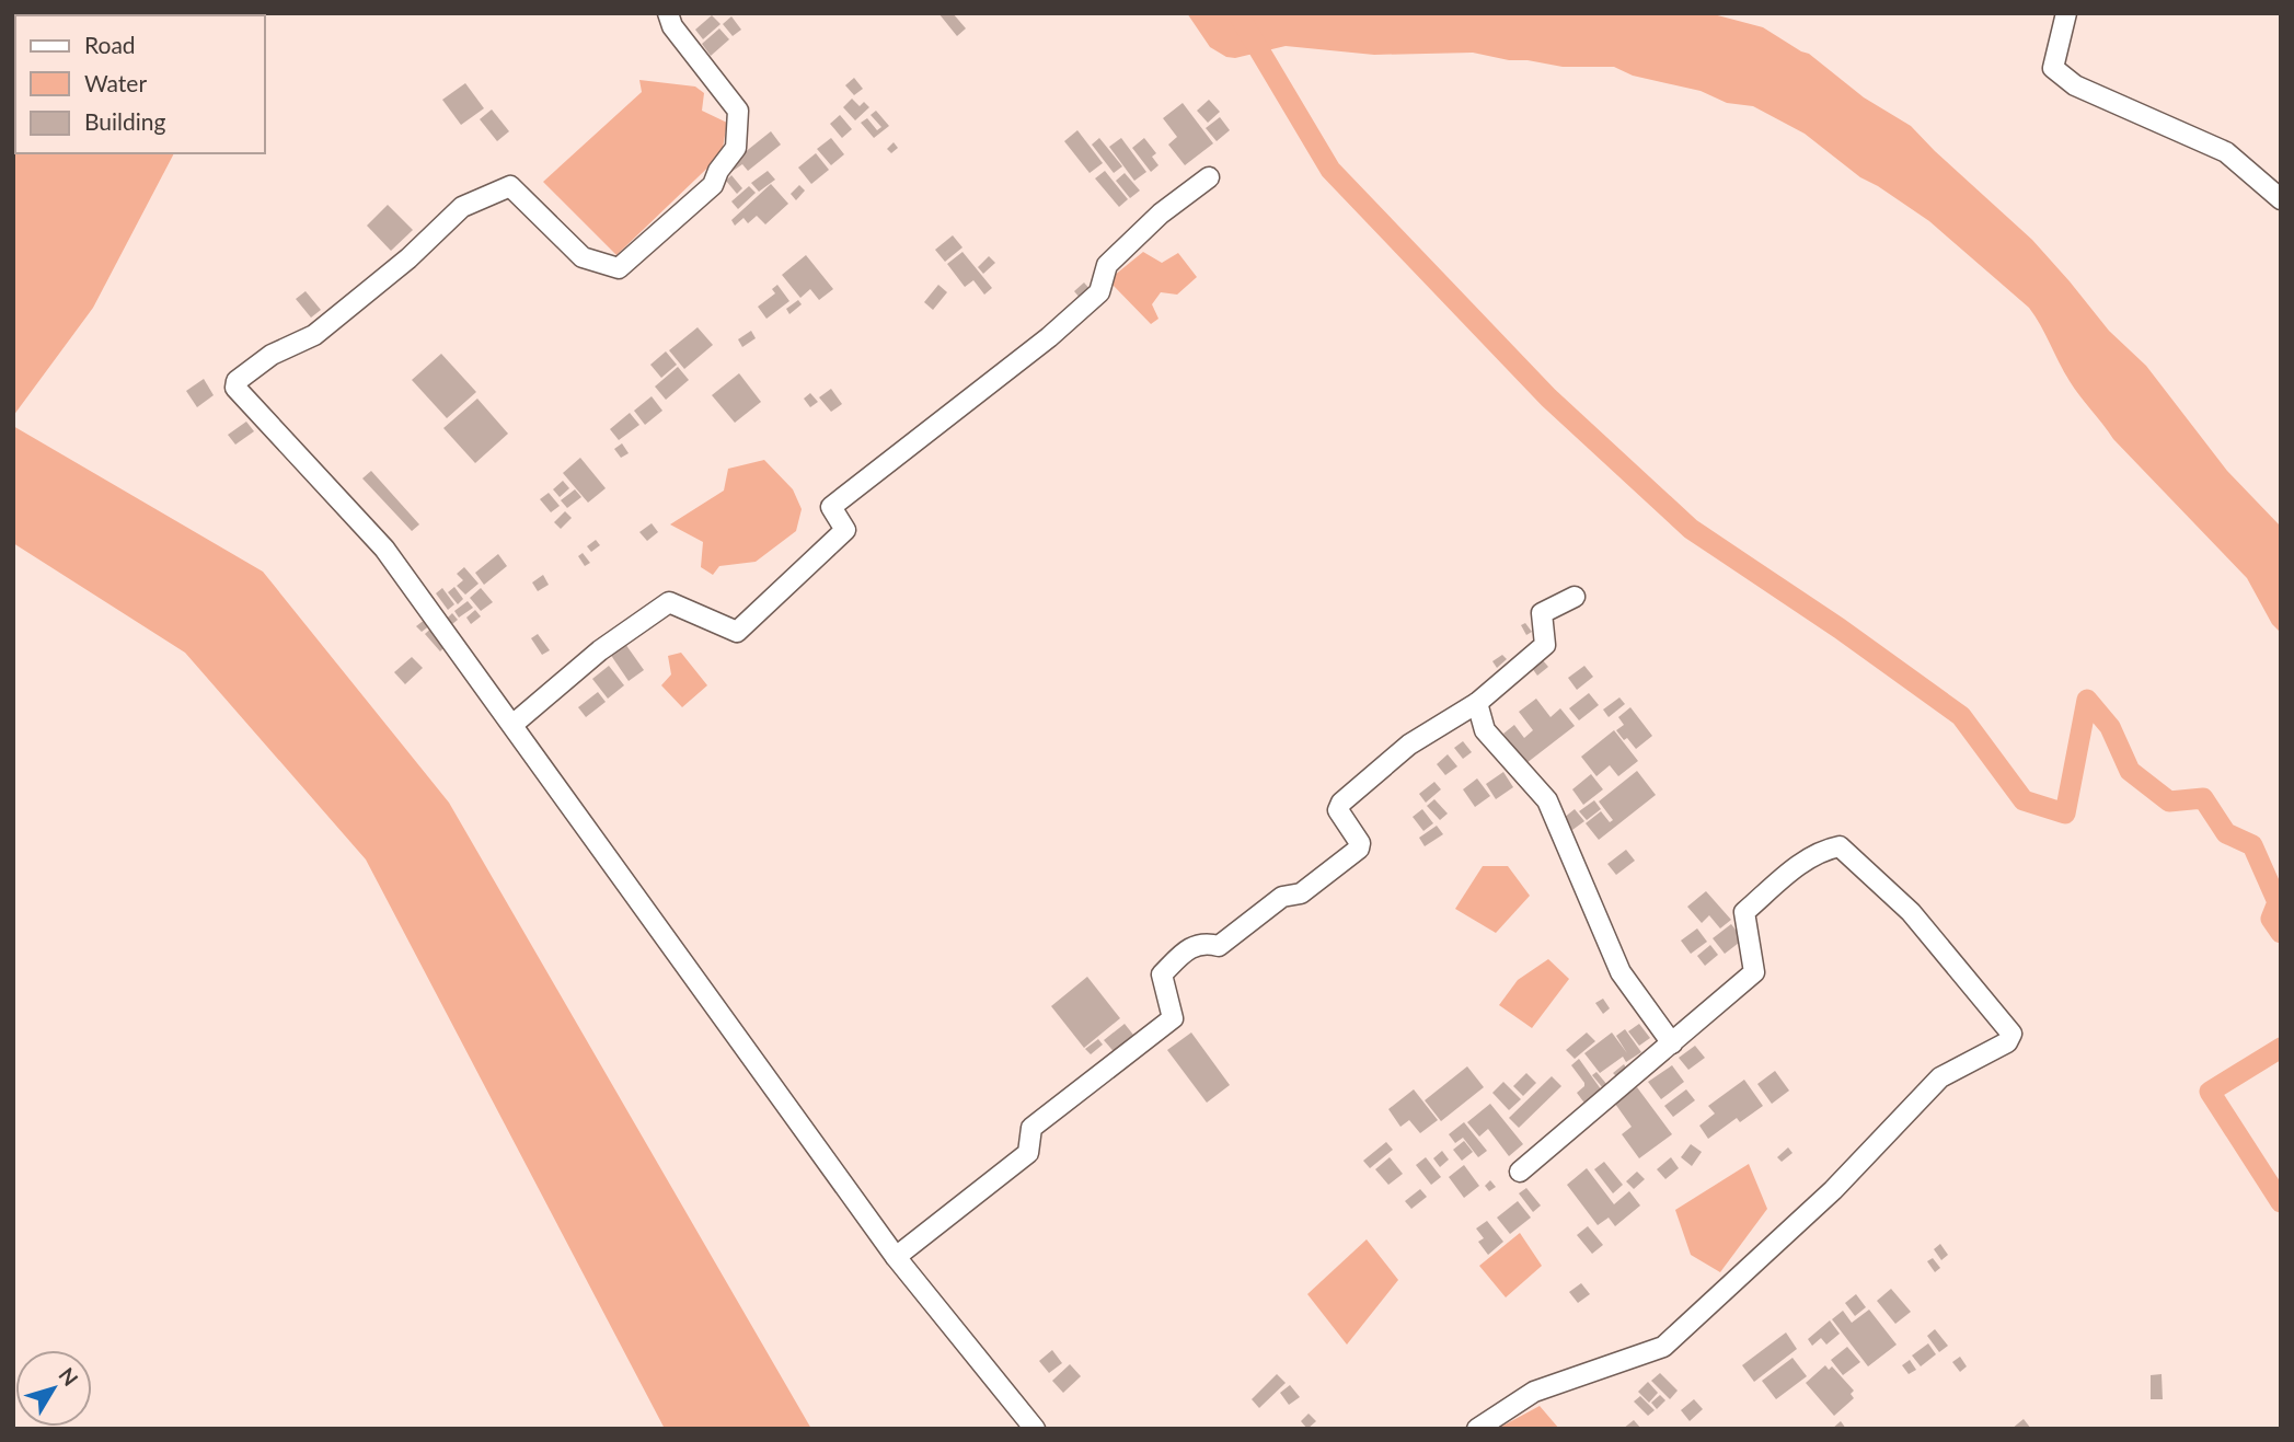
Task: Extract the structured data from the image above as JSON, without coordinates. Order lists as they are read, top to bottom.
{
  "legend": ["Road", "Water", "Building"],
  "north": "top right"
}
